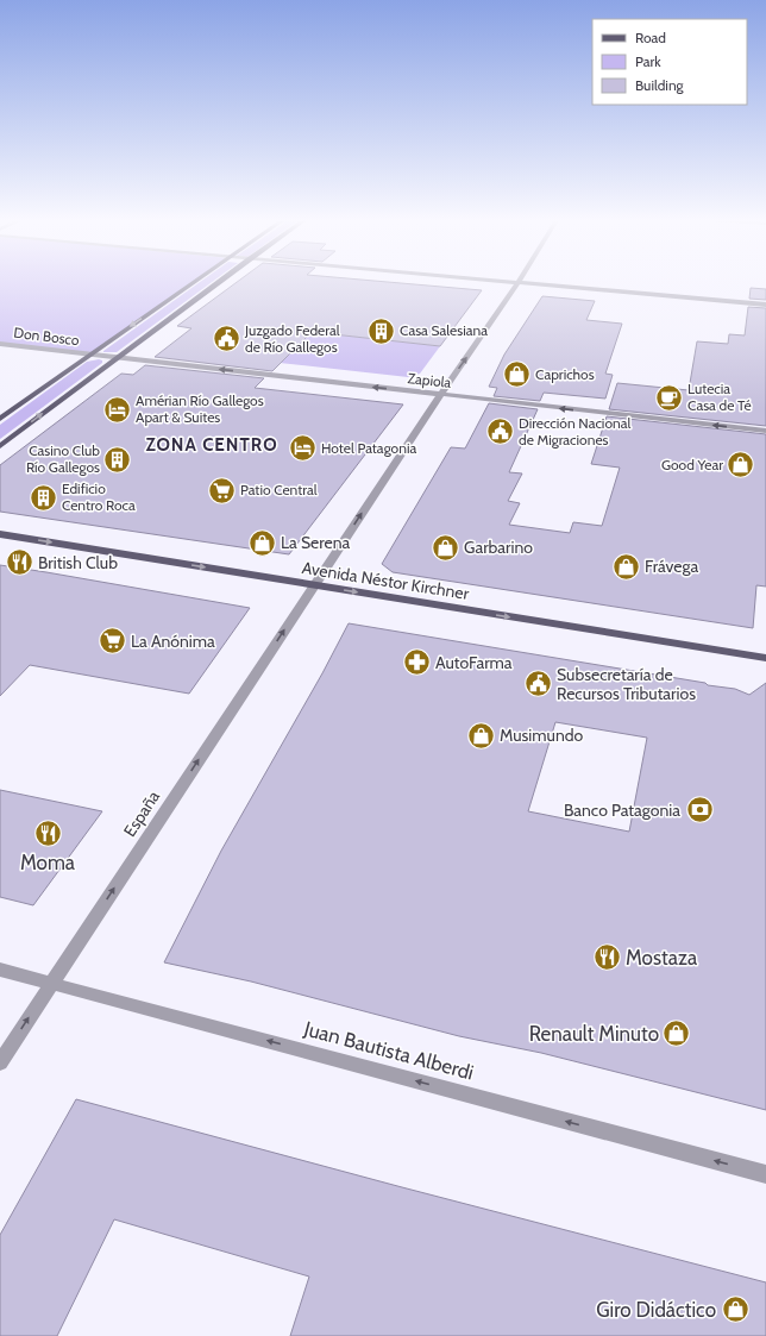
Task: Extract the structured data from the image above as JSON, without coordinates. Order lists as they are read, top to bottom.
{
  "streets": {
    "main road": ["Avenida Néstor Kirchner"],
    "street": [
      "Don Bosco",
      "Zapiola",
      "España",
      "Juan Bautista Alberdi"
    ]
  },
  "crossings": [
    ["Don Bosco", "Zapiola"],
    ["Zapiola", "España"],
    ["Avenida Néstor Kirchner", "España"],
    ["España", "Juan Bautista Alberdi"]
  ],
  "one_way": [
    "Zapiola",
    "Avenida Néstor Kirchner",
    "España",
    "Juan Bautista Alberdi"
  ],
  "districts": ["ZONA CENTRO"],
  "places": {
    "building": ["Casa Salesiana", "Casino Club Río Gallegos", "Edificio Centro Roca"],
    "public building": ["Juzgado Federal de Río Gallegos", "Dirección Nacional de Migraciones", "Subsecretaría de Recursos Tributarios"],
    "shop": [
      "Caprichos",
      "Good Year",
      "La Serena",
      "Garbarino",
      "Frávega",
      "Musimundo",
      "Renault Minuto",
      "Giro Didáctico"
    ],
    "cafe": ["Lutecia Casa de Té"],
    "hotel": ["Amérian Río Gallegos Apart & Suites", "Hotel Patagonia"],
    "supermarket": ["Patio Central", "La Anónima"],
    "restaurant": ["British Club", "Moma", "Mostaza"],
    "pharmacy": ["AutoFarma"],
    "bank": ["Banco Patagonia"]
  },
  "legend": ["Road", "Park", "Building"]
}
